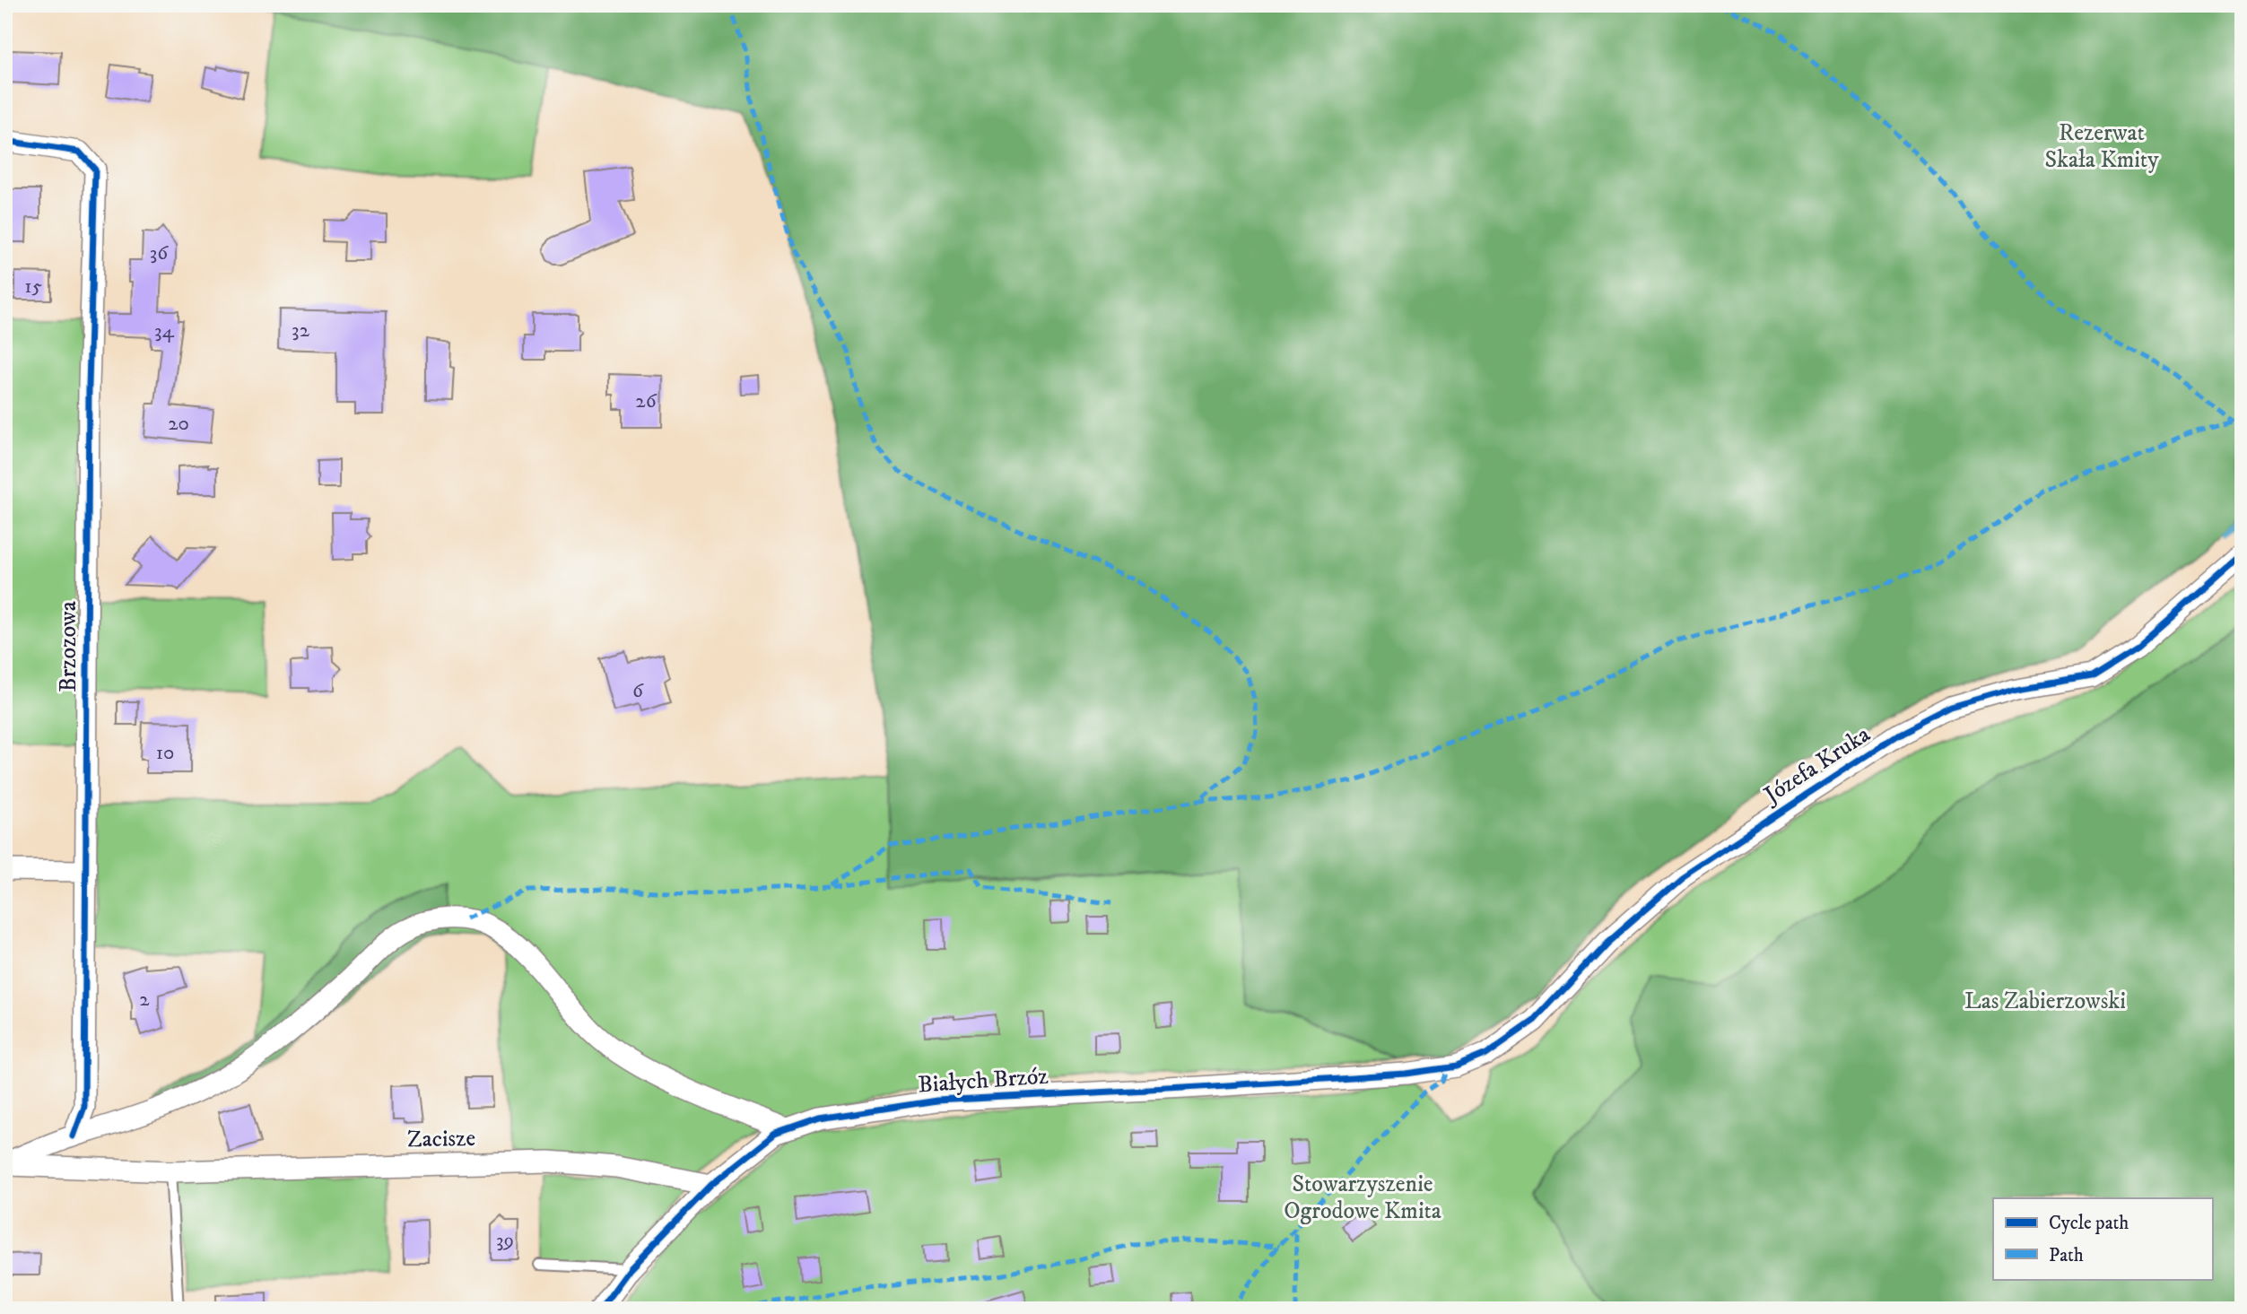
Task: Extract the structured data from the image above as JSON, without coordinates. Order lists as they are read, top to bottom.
{
  "streets": {
    "street": [
      "Brzozowa",
      "Józefa Kruka",
      "Białych Brzóz",
      "Zacisze"
    ]
  },
  "crossings": [
    ["Józefa Kruka", "Białych Brzóz"],
    ["Białych Brzóz", "Zacisze"]
  ],
  "parks": ["Rezerwat Skała Kmity", "Las Zabierzowski", "Stowarzyszenie Ogrodowe Kmita"],
  "house_numbers": [
    "36",
    "15",
    "32",
    "34",
    "26",
    "20",
    "6",
    "10",
    "2",
    "39"
  ],
  "legend": ["Cycle path", "Path"]
}
